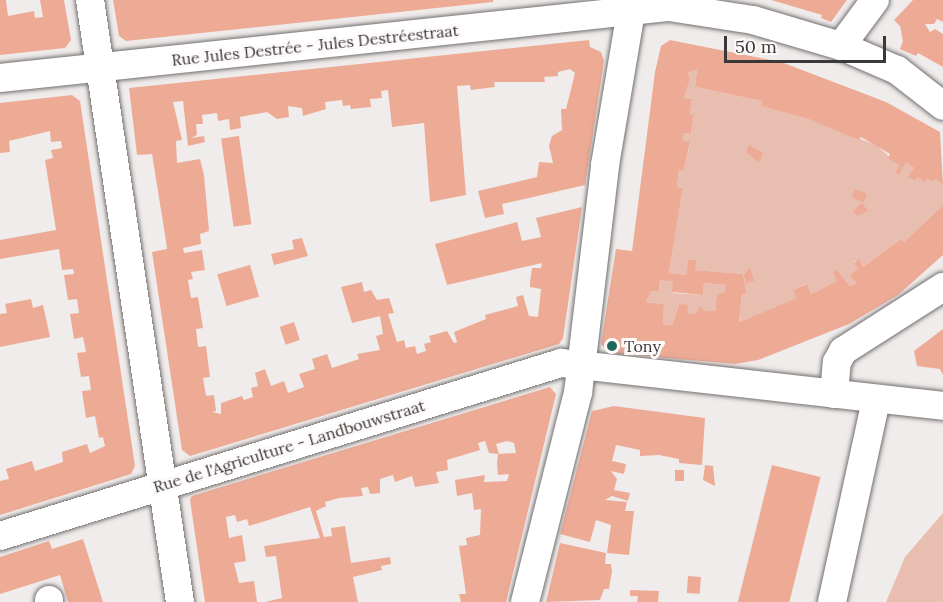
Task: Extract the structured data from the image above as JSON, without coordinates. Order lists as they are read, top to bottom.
{
  "streets": {
    "street": ["Rue Jules Destrée - Jules Destréestraat", "Rue de l'Agriculture - Landbouwstraat"]
  },
  "places": ["Tony"],
  "scale_bar": "50 m"
}
